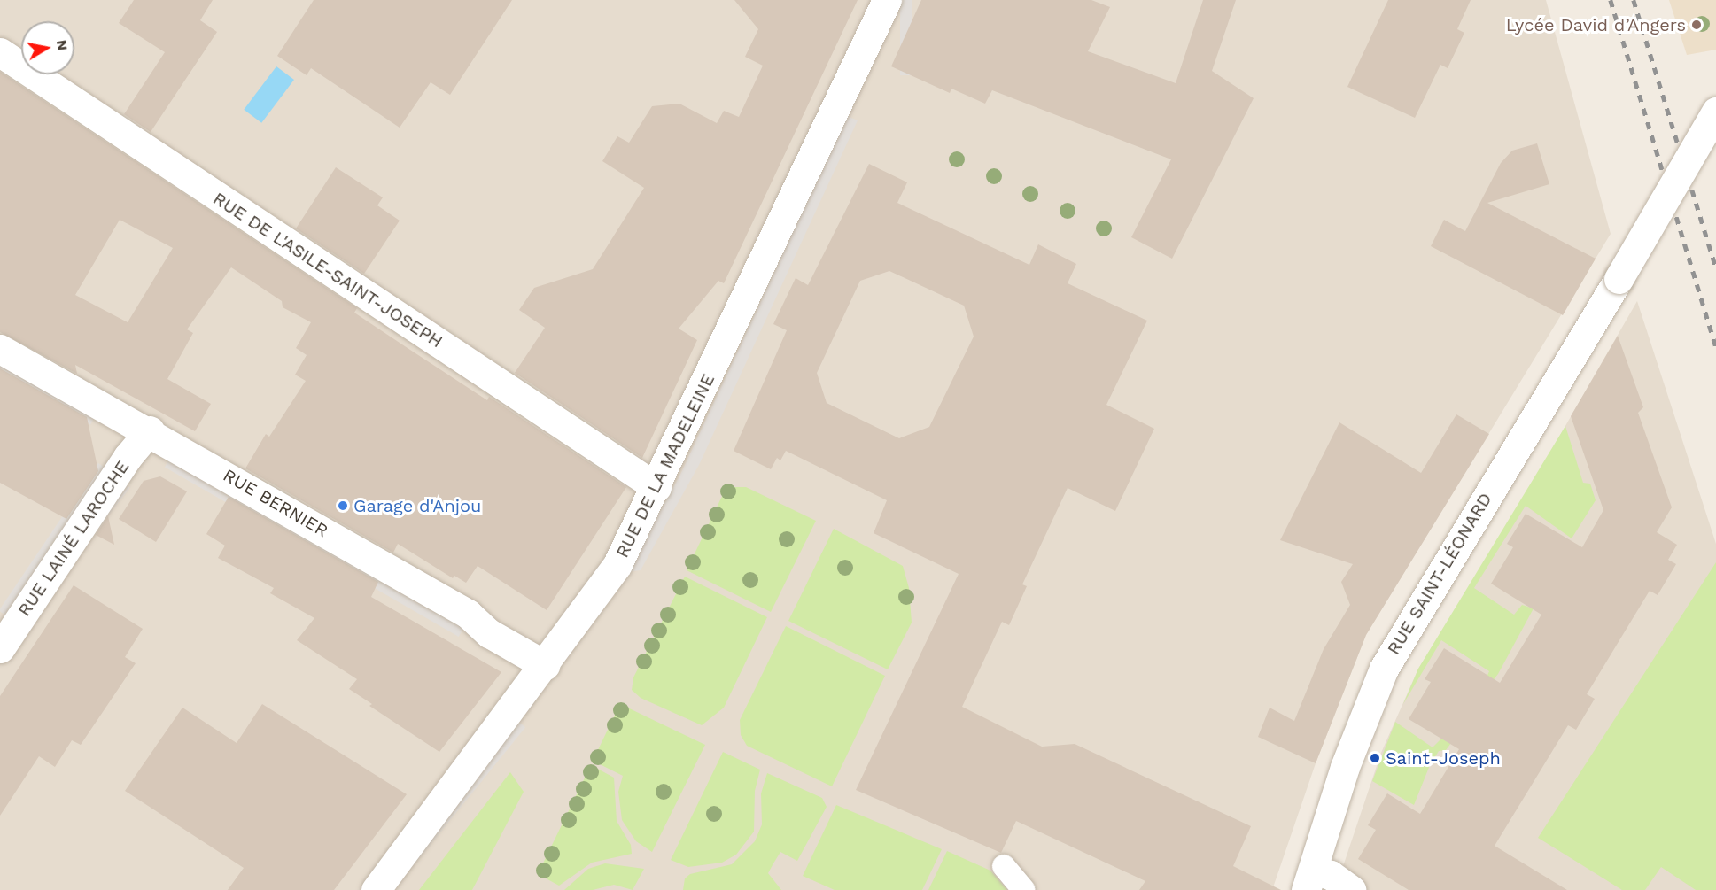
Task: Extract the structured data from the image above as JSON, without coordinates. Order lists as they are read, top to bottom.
{
  "streets": {
    "street": [
      "RUE DE L'ASILE-SAINT-JOSEPH",
      "RUE DE LA MADELEINE",
      "RUE BERNIER",
      "RUE LAINÉ LAROCHE",
      "RUE SAINT-LÉONARD"
    ]
  },
  "crossings": [
    ["RUE DE L'ASILE-SAINT-JOSEPH", "RUE DE LA MADELEINE"],
    ["RUE DE LA MADELEINE", "RUE BERNIER"],
    ["RUE BERNIER", "RUE LAINÉ LAROCHE"]
  ],
  "places": ["Lycée David d’Angers", "Garage d'Anjou", "Saint-Joseph"],
  "north": "right"
}
